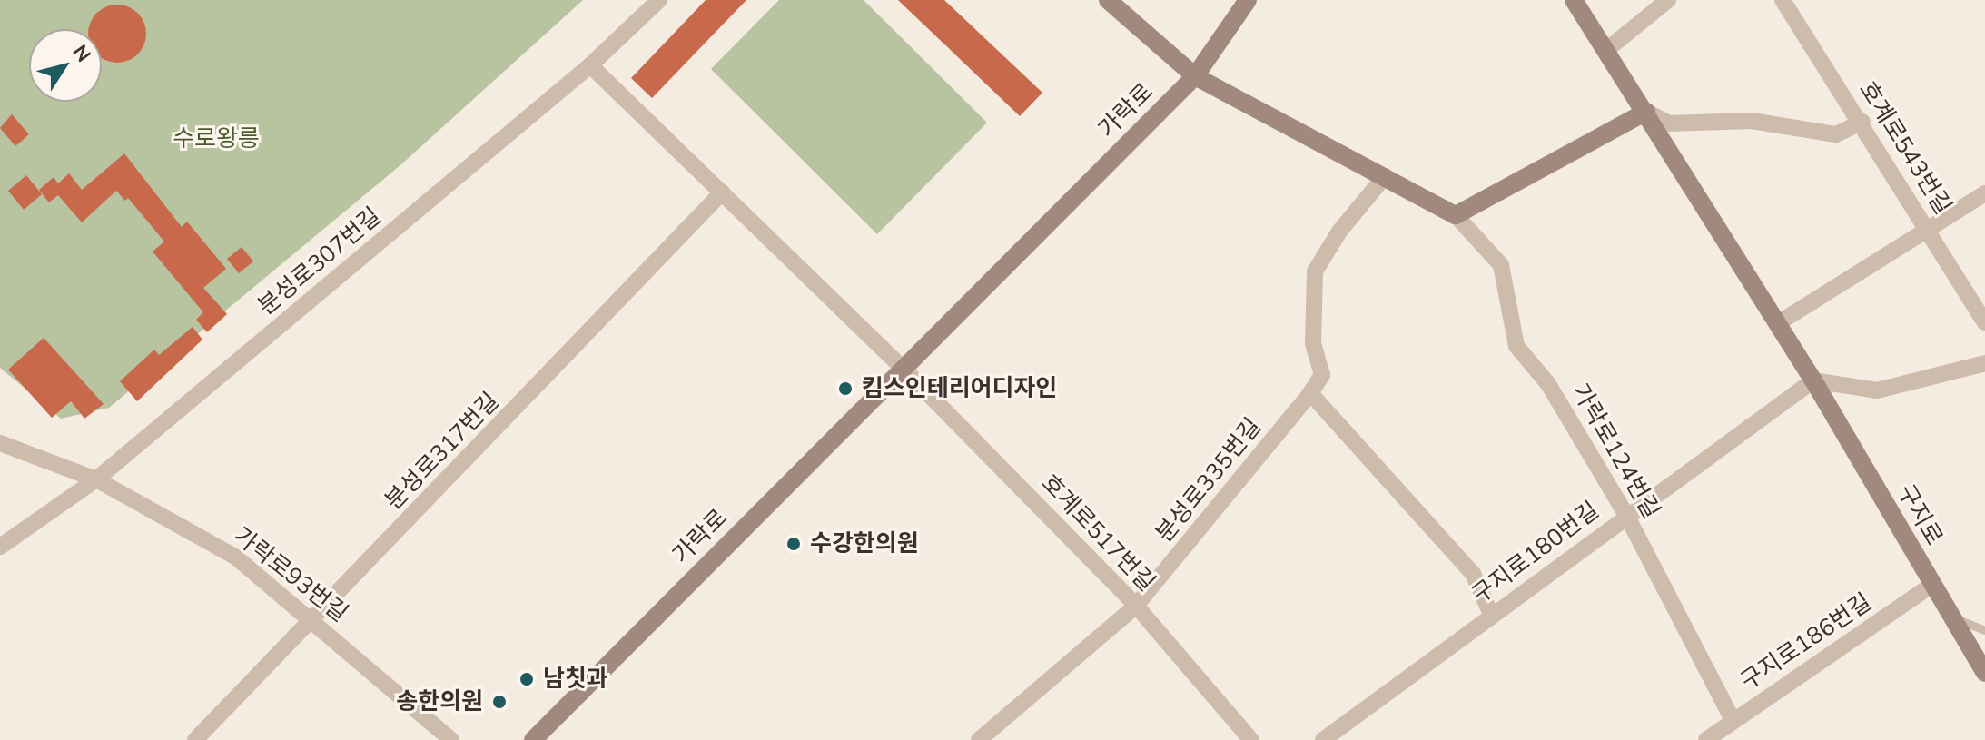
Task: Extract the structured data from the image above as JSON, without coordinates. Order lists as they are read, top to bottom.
{
  "streets": {
    "street": [
      "가락로",
      "호계로543번길",
      "분성로307번길",
      "분성로317번길",
      "가락로124번길",
      "분성로335번길",
      "구지로",
      "호계로517번길",
      "구지로180번길",
      "가락로93번길",
      "구지로186번길"
    ]
  },
  "crossings": [
    ["가락로", "가락로124번길"],
    ["가락로", "호계로517번길"],
    ["분성로307번길", "가락로93번길"],
    ["분성로317번길", "가락로93번길"],
    ["가락로124번길", "분성로335번길"],
    ["가락로124번길", "구지로180번길"],
    ["가락로124번길", "구지로186번길"],
    ["분성로335번길", "호계로517번길"],
    ["구지로", "구지로180번길"],
    ["구지로", "구지로186번길"]
  ],
  "parks": ["수로왕릉"],
  "places": [
    "킴스인테리어디자인",
    "수강한의원",
    "남칫과",
    "송한의원"
  ],
  "north": "top right"
}
